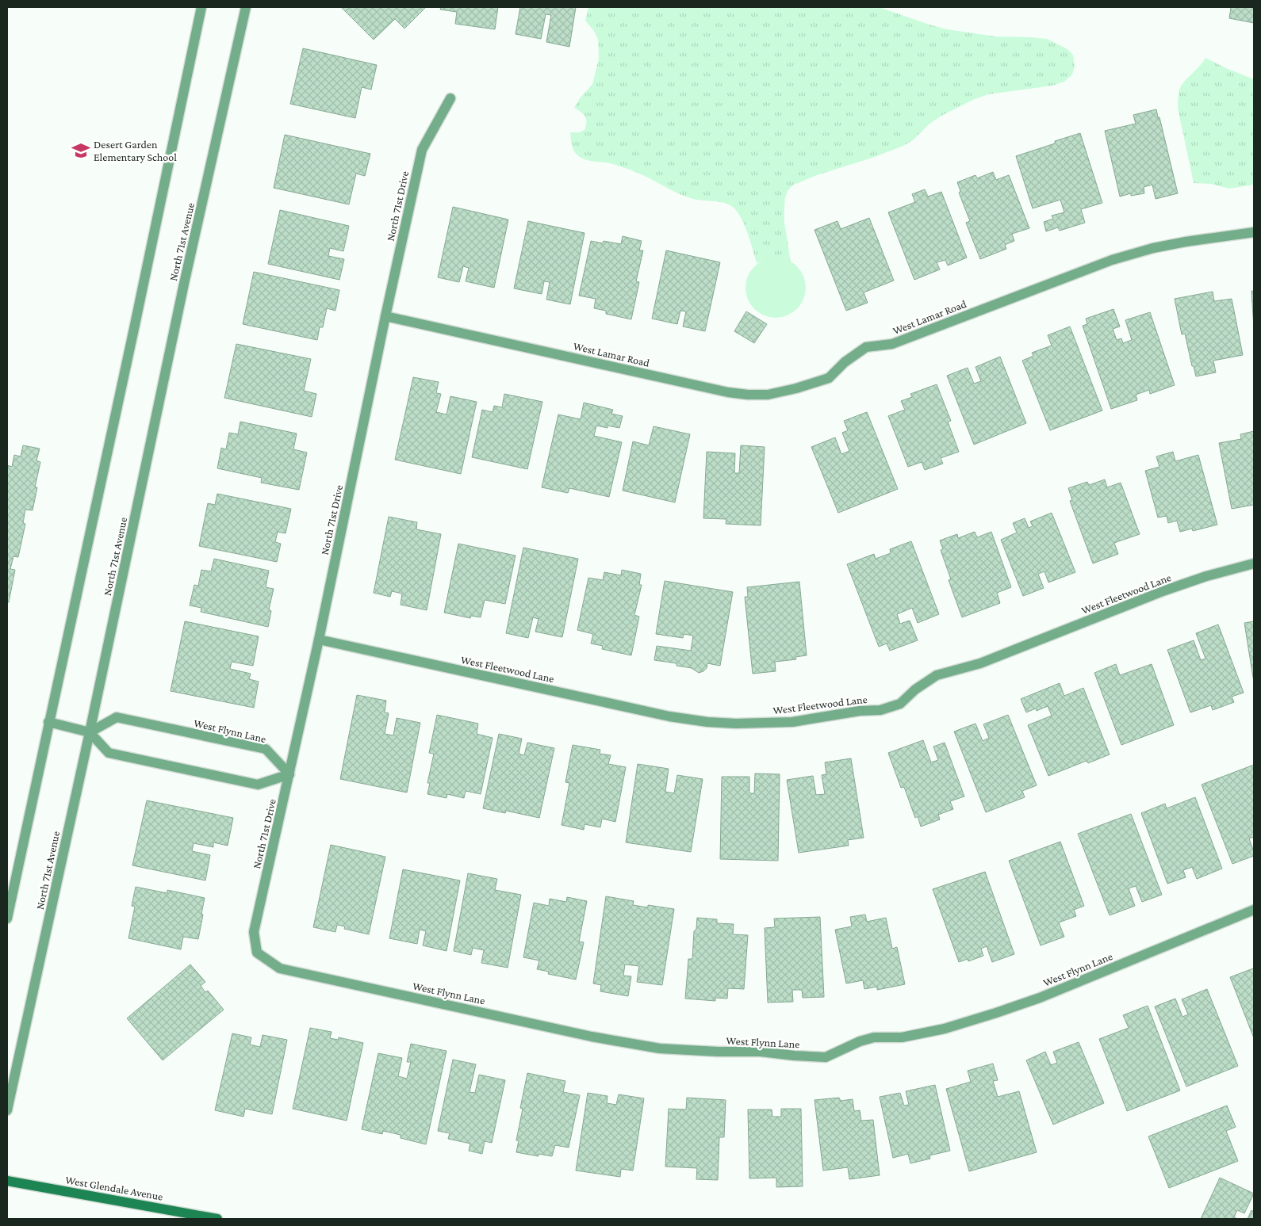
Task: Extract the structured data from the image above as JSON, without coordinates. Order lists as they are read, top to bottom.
{
  "streets": {
    "main road": ["West Glendale Avenue"],
    "street": [
      "North 71st Drive",
      "North 71st Avenue",
      "West Lamar Road",
      "West Fleetwood Lane",
      "West Flynn Lane"
    ]
  },
  "crossings": [
    ["North 71st Drive", "West Lamar Road"],
    ["North 71st Drive", "West Fleetwood Lane"],
    ["North 71st Drive", "West Flynn Lane"],
    ["North 71st Avenue", "West Flynn Lane"]
  ],
  "places": {
    "school or university": ["Desert Garden Elementary School"]
  }
}
